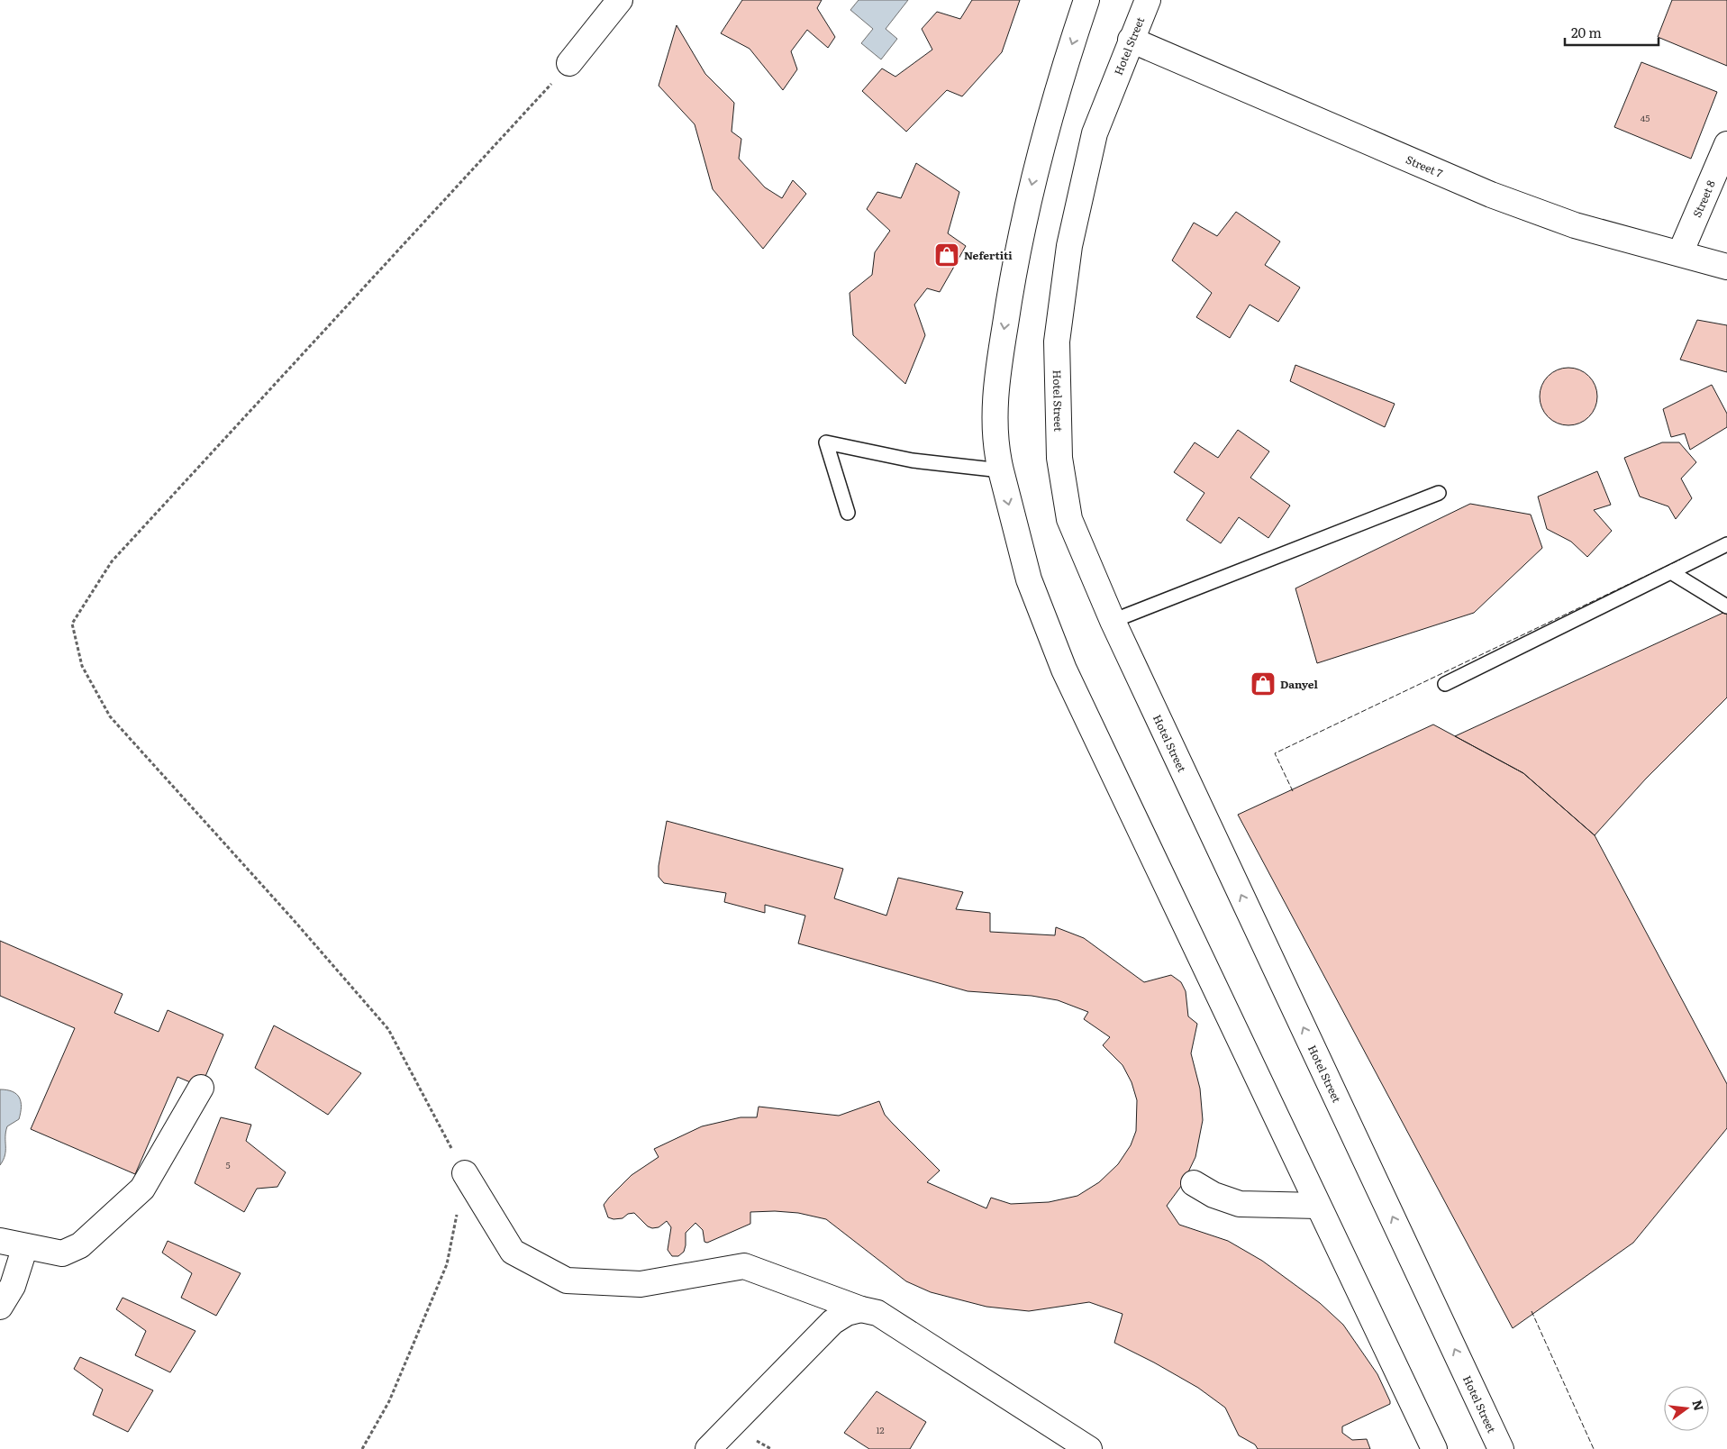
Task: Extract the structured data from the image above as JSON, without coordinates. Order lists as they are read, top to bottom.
{
  "streets": {
    "street": ["Hotel Street", "Street 7", "Street 8"]
  },
  "crossings": [
    ["Hotel Street", "Street 7"],
    ["Street 7", "Street 8"]
  ],
  "places": {
    "shop": ["Nefertiti", "Danyel"]
  },
  "house_numbers": ["45", "5", "12"],
  "scale_bar": "20 m",
  "north": "right"
}
